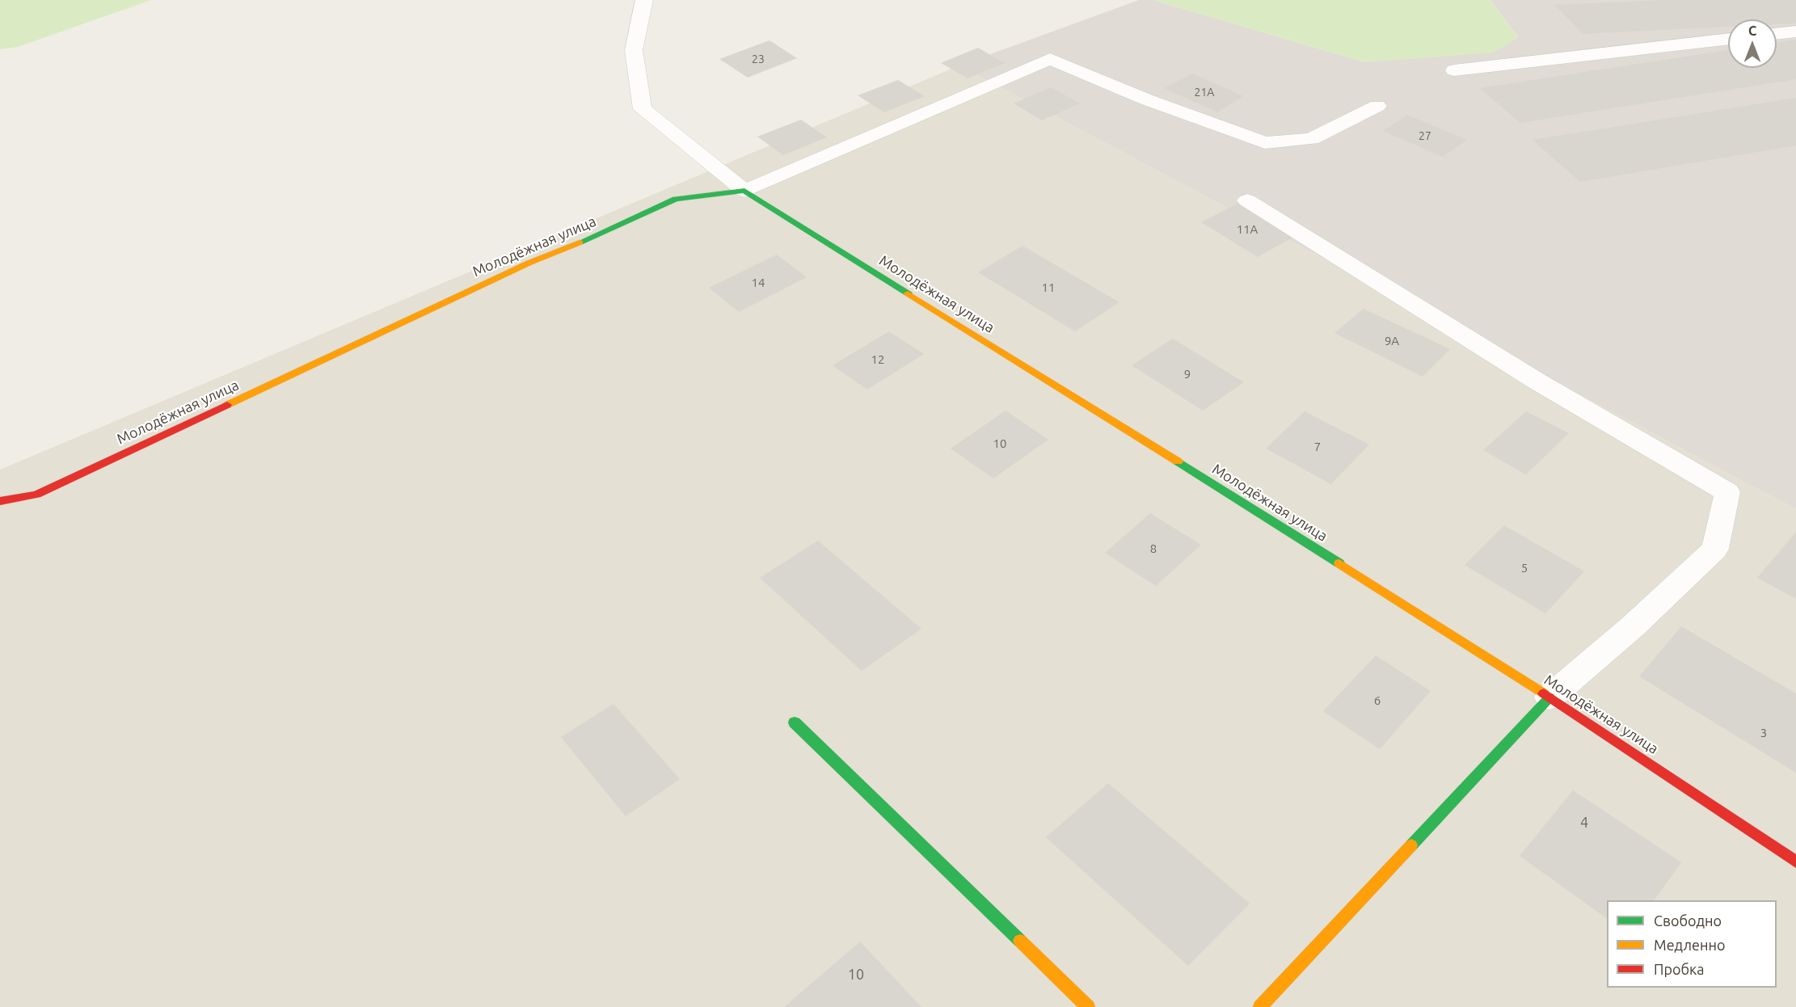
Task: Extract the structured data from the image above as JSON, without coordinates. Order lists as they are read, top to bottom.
{
  "streets": {
    "street": ["Молодёжная улица"]
  },
  "house_numbers": [
    "23",
    "21А",
    "27",
    "11А",
    "14",
    "11",
    "9А",
    "12",
    "9",
    "10",
    "7",
    "8",
    "5",
    "6",
    "3",
    "4",
    "10"
  ],
  "legend": ["Свободно", "Медленно", "Пробка"],
  "north": "top"
}
